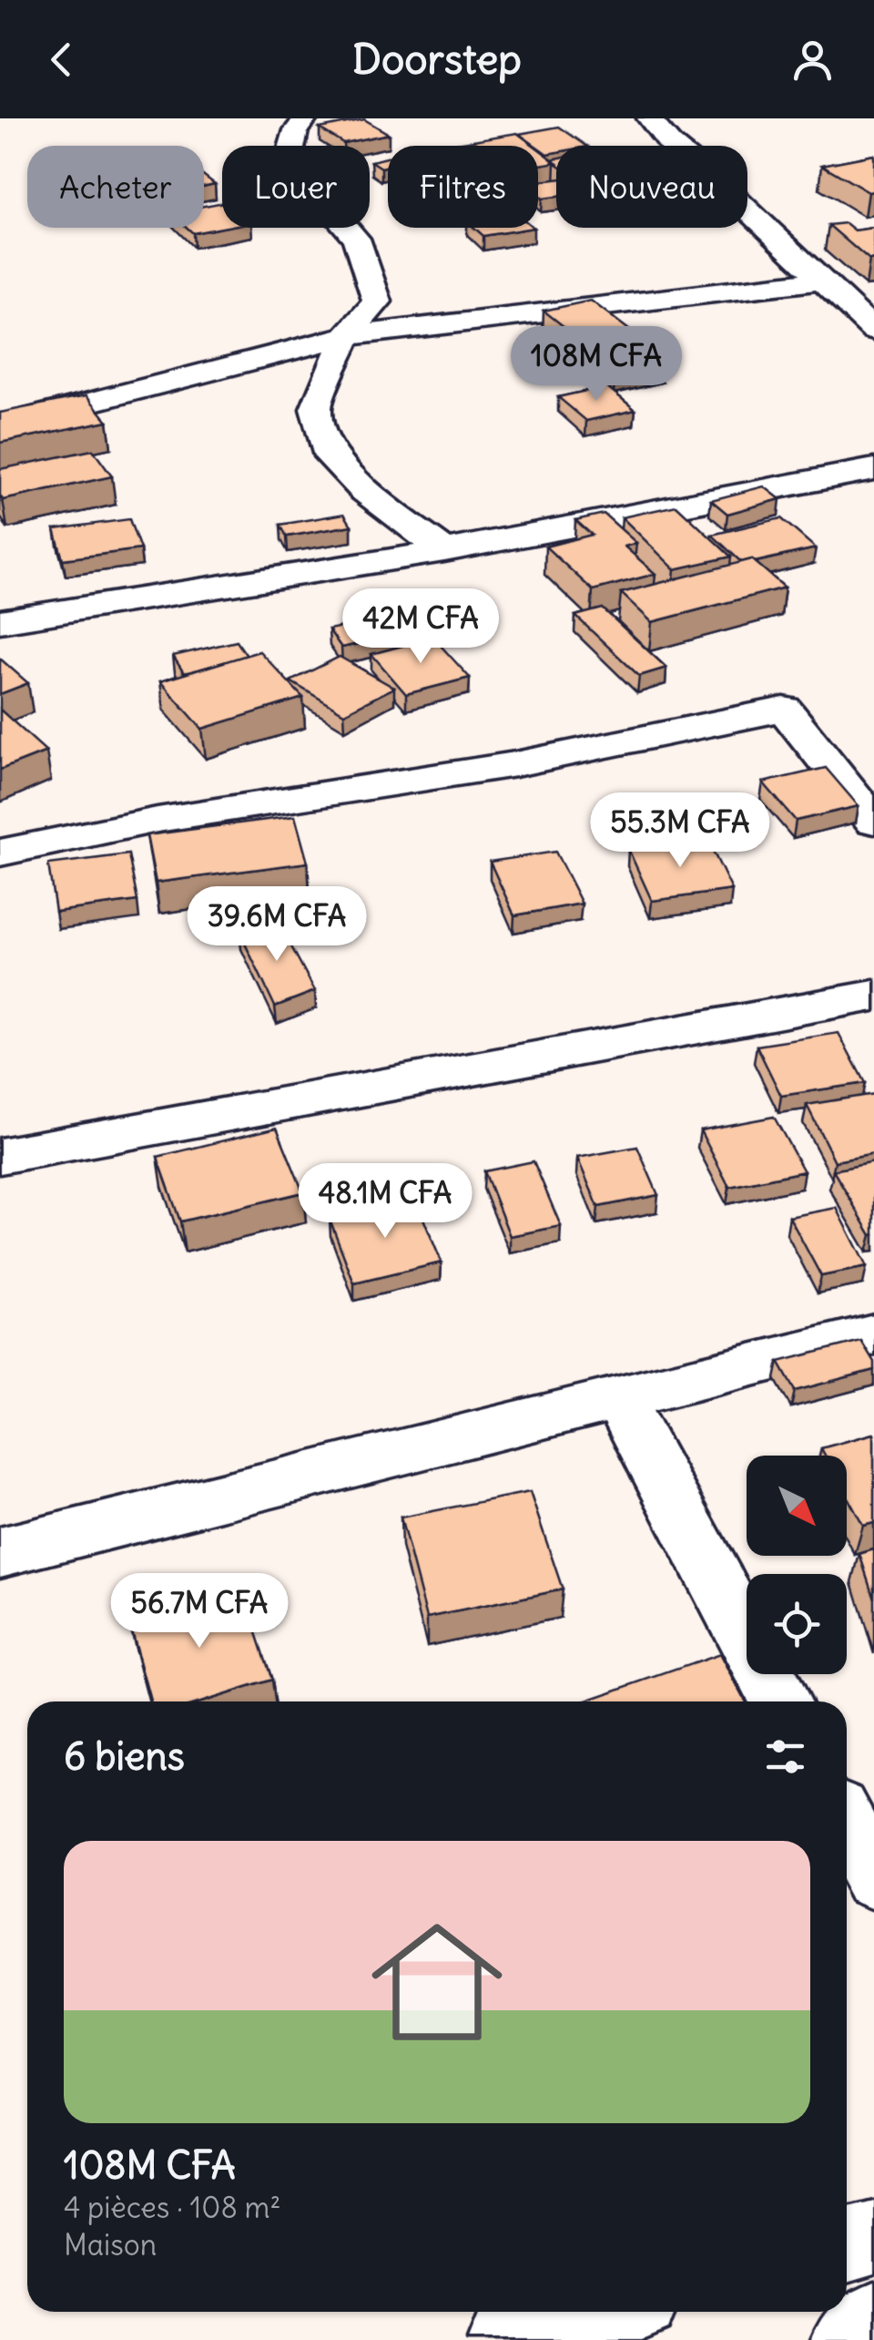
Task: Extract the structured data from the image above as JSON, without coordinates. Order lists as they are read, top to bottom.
{
  "north": "bottom right",
  "page": {
    "header": "Doorstep",
    "chip": [
      "Acheter",
      "Louer",
      "Filtres",
      "Nouveau"
    ],
    "price": [
      "108M CFA",
      "42M CFA",
      "55.3M CFA",
      "39.6M CFA",
      "48.1M CFA",
      "56.7M CFA"
    ],
    "heading": "6 biens",
    "list": [
      {
        "name": "108M CFA",
        "note": "4 pièces · 108 m² · Maison"
      }
    ]
  }
}
